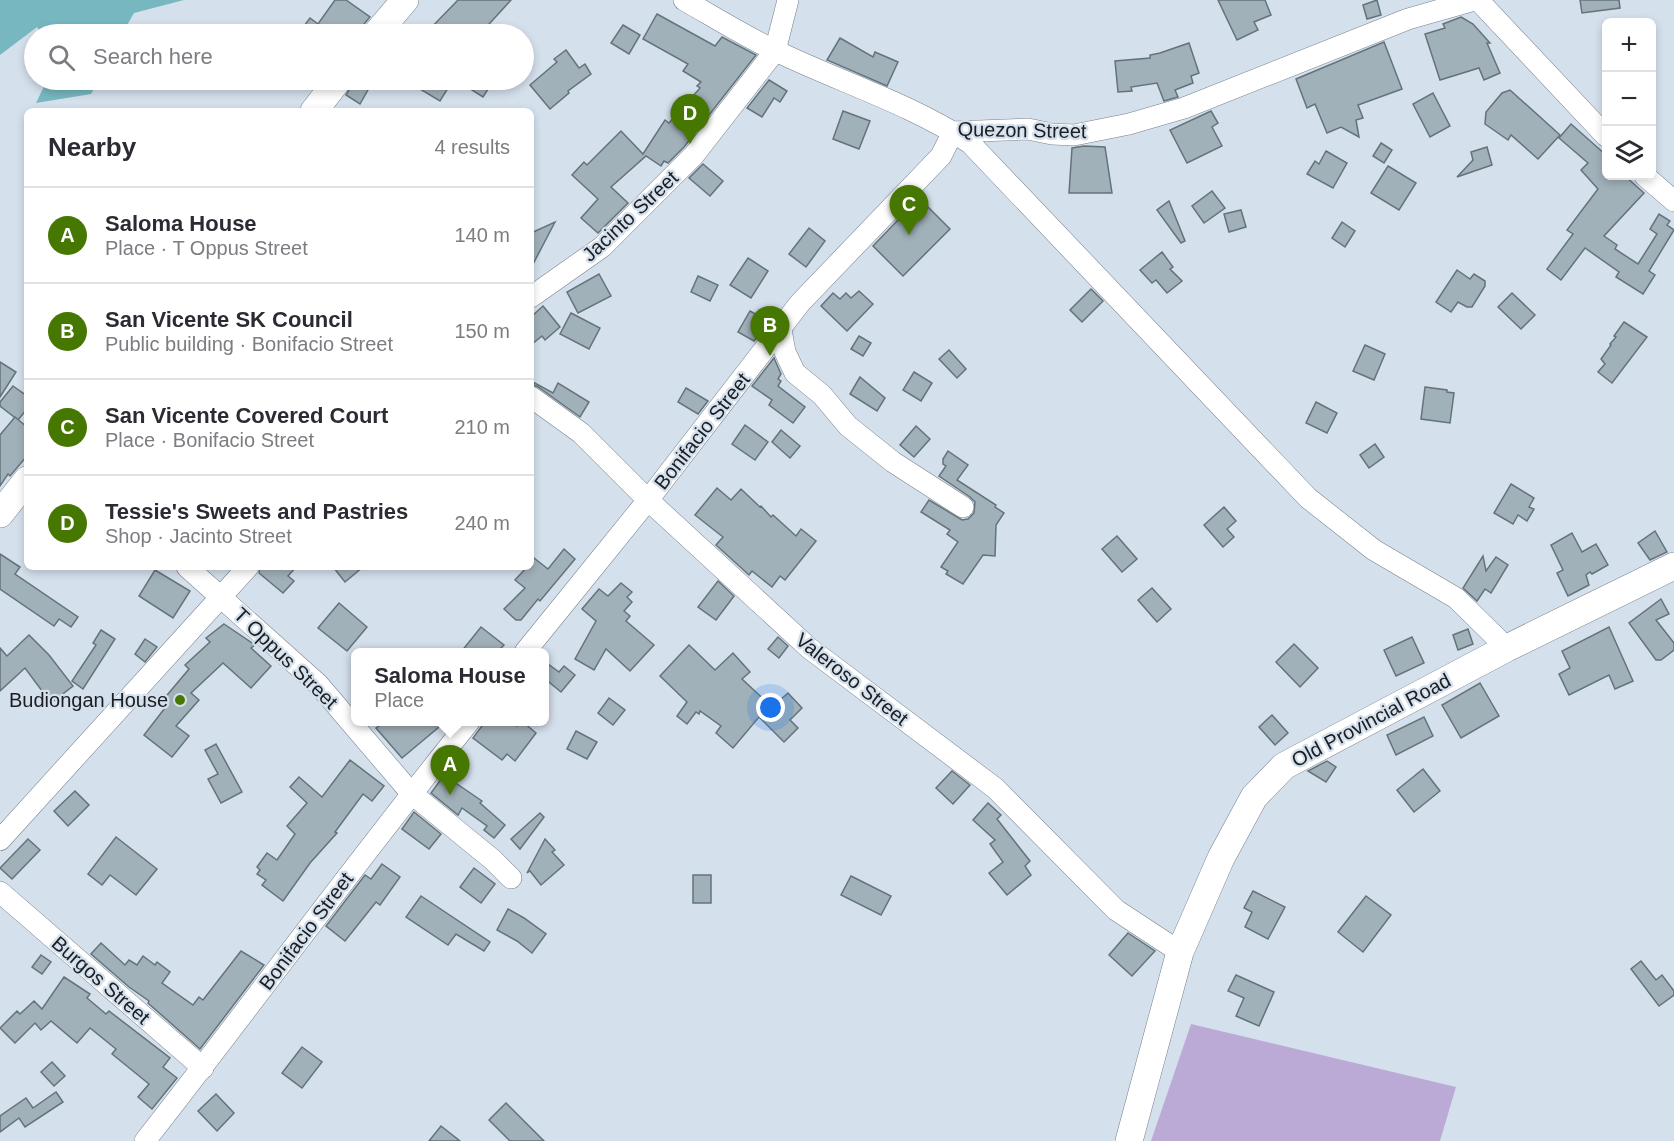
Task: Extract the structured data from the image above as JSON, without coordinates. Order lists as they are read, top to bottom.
{
  "streets": {
    "main road": ["Old Provincial Road"],
    "street": [
      "Quezon Street",
      "Jacinto Street",
      "Bonifacio Street",
      "T Oppus Street",
      "Valeroso Street",
      "Burgos Street"
    ]
  },
  "crossings": [
    ["Quezon Street", "Jacinto Street"],
    ["Quezon Street", "Bonifacio Street"],
    ["Bonifacio Street", "T Oppus Street"],
    ["Bonifacio Street", "Valeroso Street"],
    ["Bonifacio Street", "Burgos Street"],
    ["Valeroso Street", "Old Provincial Road"]
  ],
  "places": ["Budiongan House"],
  "page": {
    "map_buttons": ["+", "−"],
    "search": "Search here",
    "pins": [
      "D",
      "C",
      "B",
      "A"
    ],
    "heading": ["Nearby", "4 results"],
    "list": [
      {
        "mark": "A",
        "name": "Saloma House",
        "note": "Place · T Oppus Street",
        "value": "140 m"
      },
      {
        "mark": "B",
        "name": "San Vicente SK Council",
        "note": "Public building · Bonifacio Street",
        "value": "150 m"
      },
      {
        "mark": "C",
        "name": "San Vicente Covered Court",
        "note": "Place · Bonifacio Street",
        "value": "210 m"
      },
      {
        "mark": "D",
        "name": "Tessie's Sweets and Pastries",
        "note": "Shop · Jacinto Street",
        "value": "240 m"
      }
    ],
    "popup": ["Saloma House", "Place"]
  }
}
